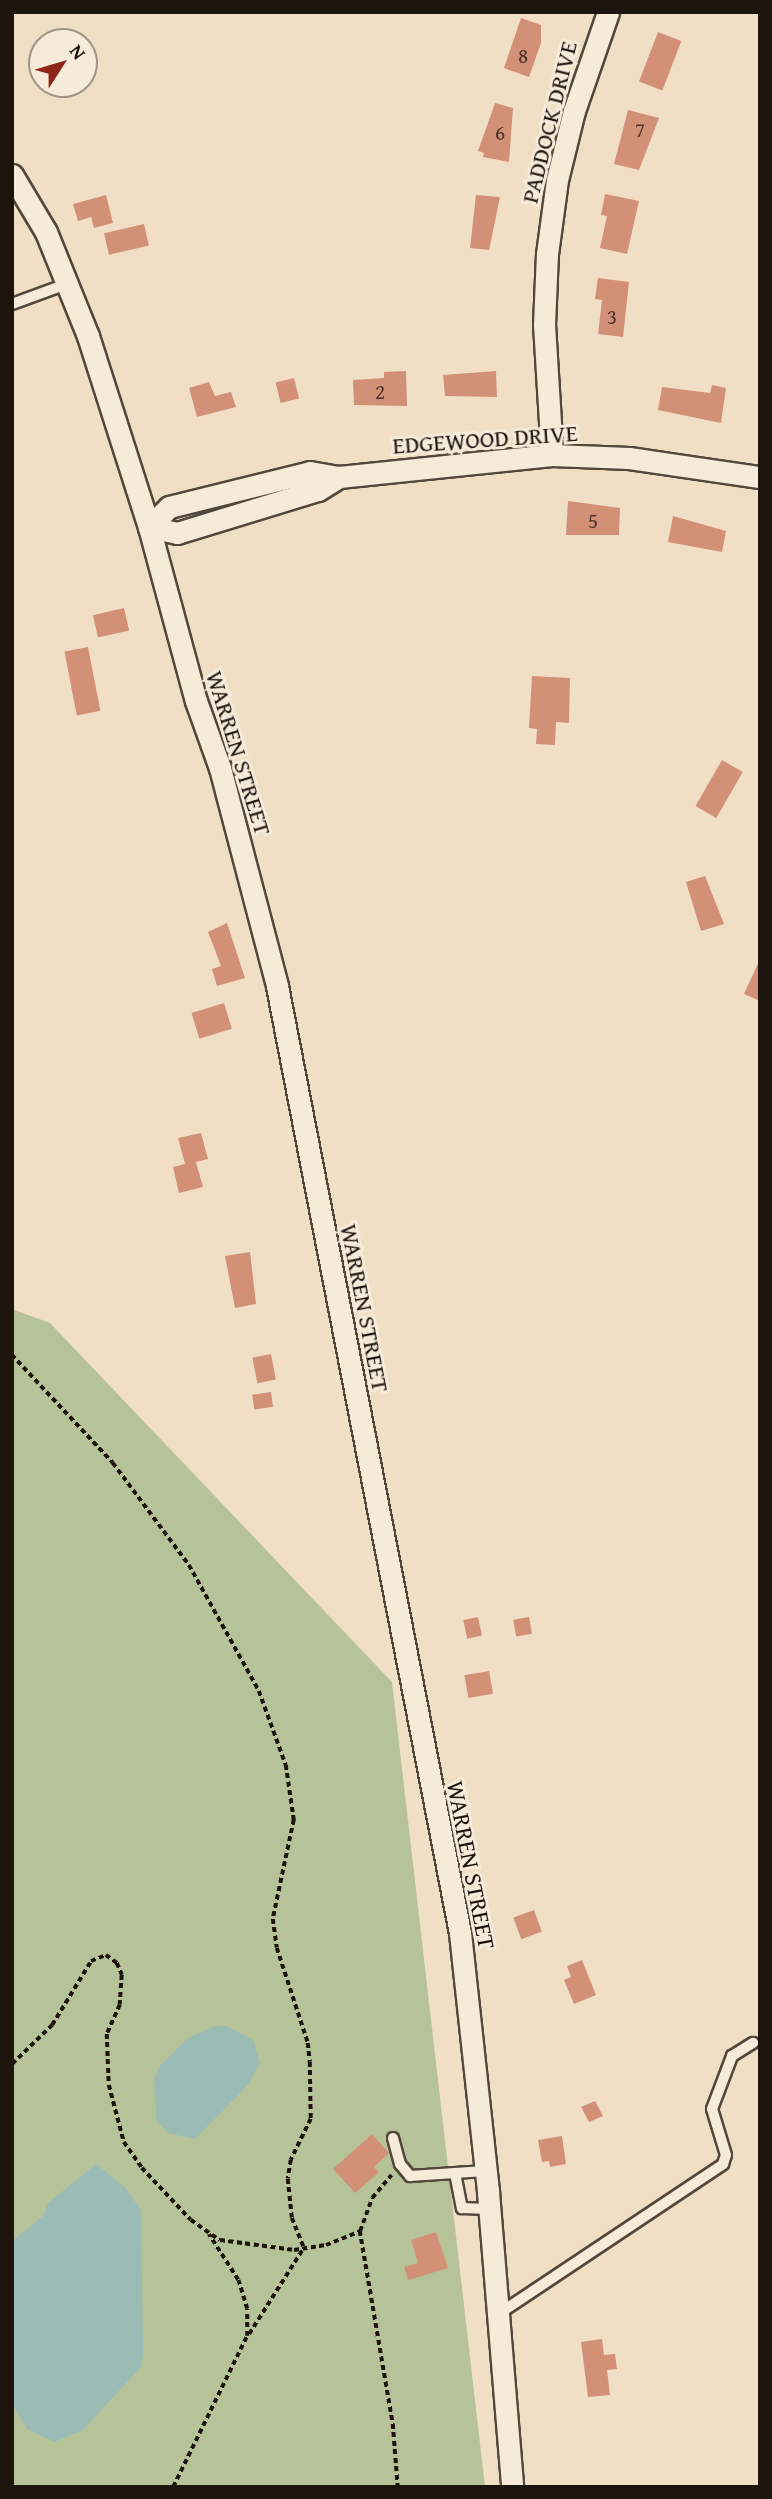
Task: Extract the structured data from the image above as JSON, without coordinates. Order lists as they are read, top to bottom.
{
  "streets": {
    "street": ["PADDOCK DRIVE", "EDGEWOOD DRIVE", "WARREN STREET"]
  },
  "crossings": [
    ["PADDOCK DRIVE", "EDGEWOOD DRIVE"],
    ["EDGEWOOD DRIVE", "WARREN STREET"]
  ],
  "house_numbers": [
    "8",
    "7",
    "6",
    "3",
    "2",
    "5"
  ],
  "north": "top right"
}
